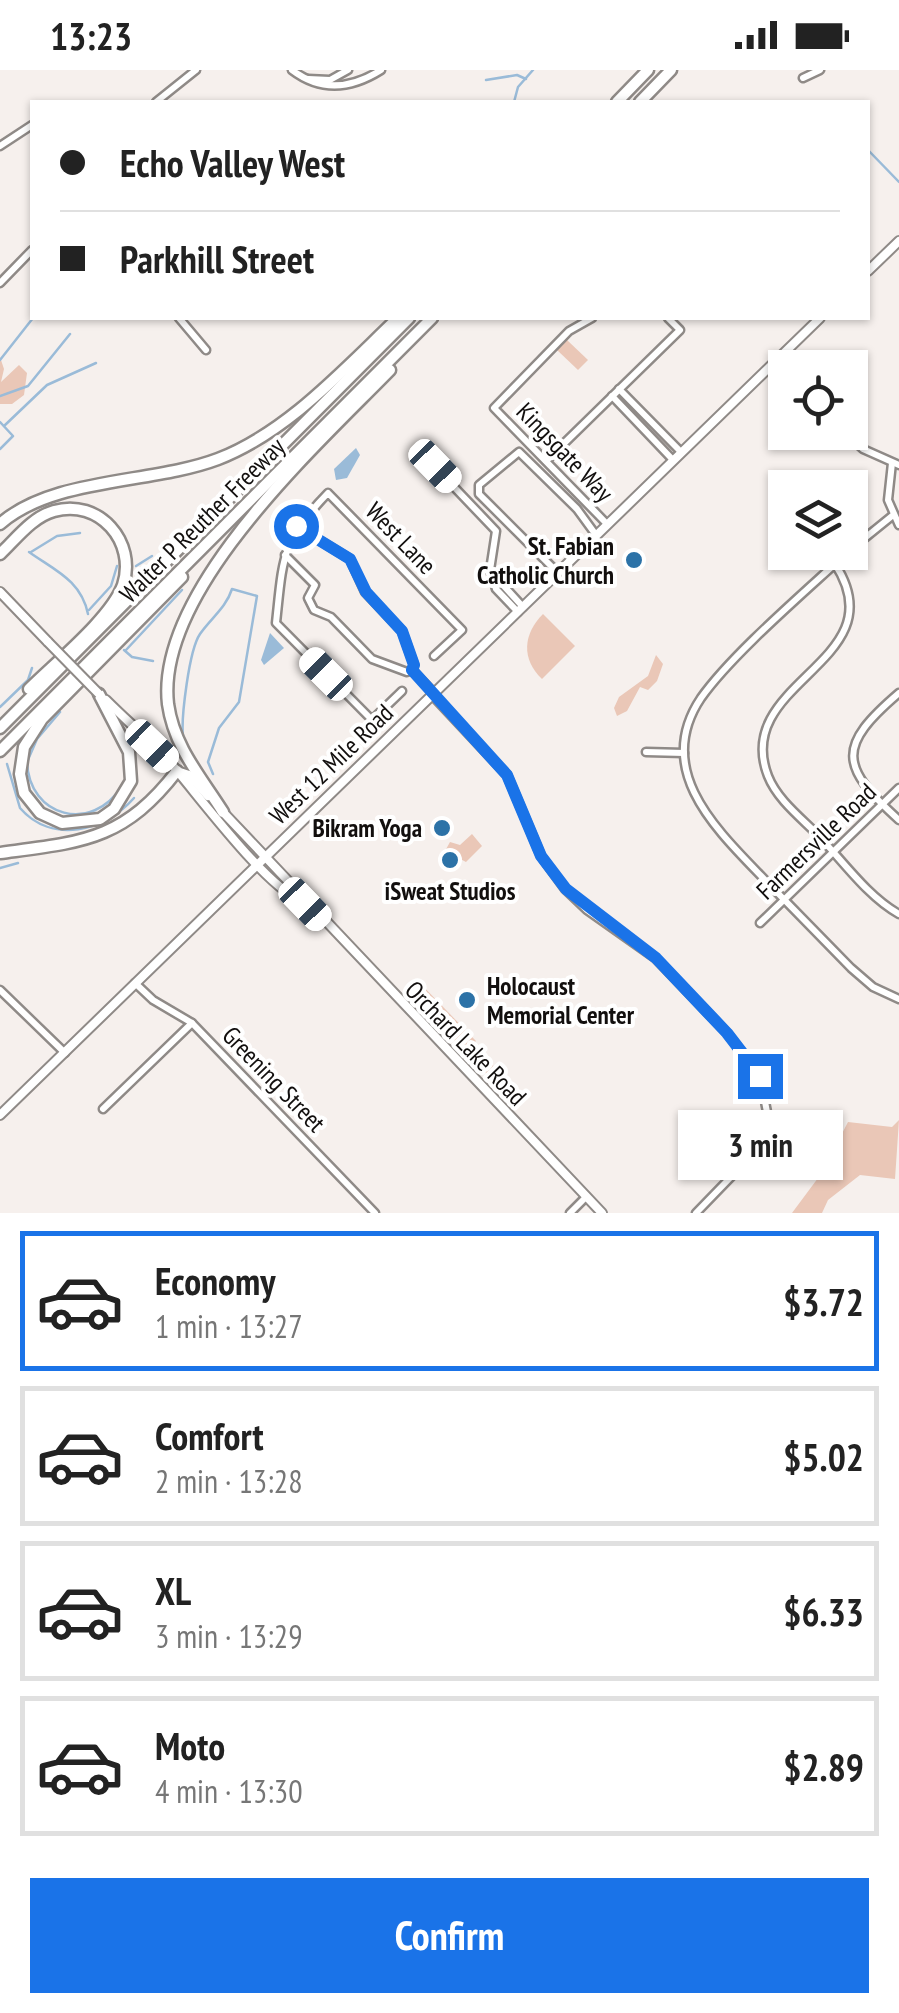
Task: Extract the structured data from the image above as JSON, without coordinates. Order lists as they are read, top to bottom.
{
  "streets": {
    "highway": ["Walter P Reuther Freeway"],
    "main road": ["West 12 Mile Road", "Orchard Lake Road"],
    "street": [
      "Kingsgate Way",
      "West Lane",
      "Farmersville Road",
      "Greening Street"
    ]
  },
  "crossings": [
    ["Kingsgate Way", "West 12 Mile Road"],
    ["West 12 Mile Road", "Orchard Lake Road"],
    ["West 12 Mile Road", "Greening Street"]
  ],
  "places": [
    "St. Fabian Catholic Church",
    "Bikram Yoga",
    "iSweat Studios",
    "Holocaust Memorial Center"
  ],
  "page": {
    "status": "13:23",
    "banner": ["Echo Valley West", "Parkhill Street"],
    "bubble": "3 min",
    "list": [
      {
        "name": "Economy",
        "note": "1 min · 13:27",
        "value": "$3.72"
      },
      {
        "name": "Comfort",
        "note": "2 min · 13:28",
        "value": "$5.02"
      },
      {
        "name": "XL",
        "note": "3 min · 13:29",
        "value": "$6.33"
      },
      {
        "name": "Moto",
        "note": "4 min · 13:30",
        "value": "$2.89"
      }
    ],
    "buttons": "Confirm"
  }
}
